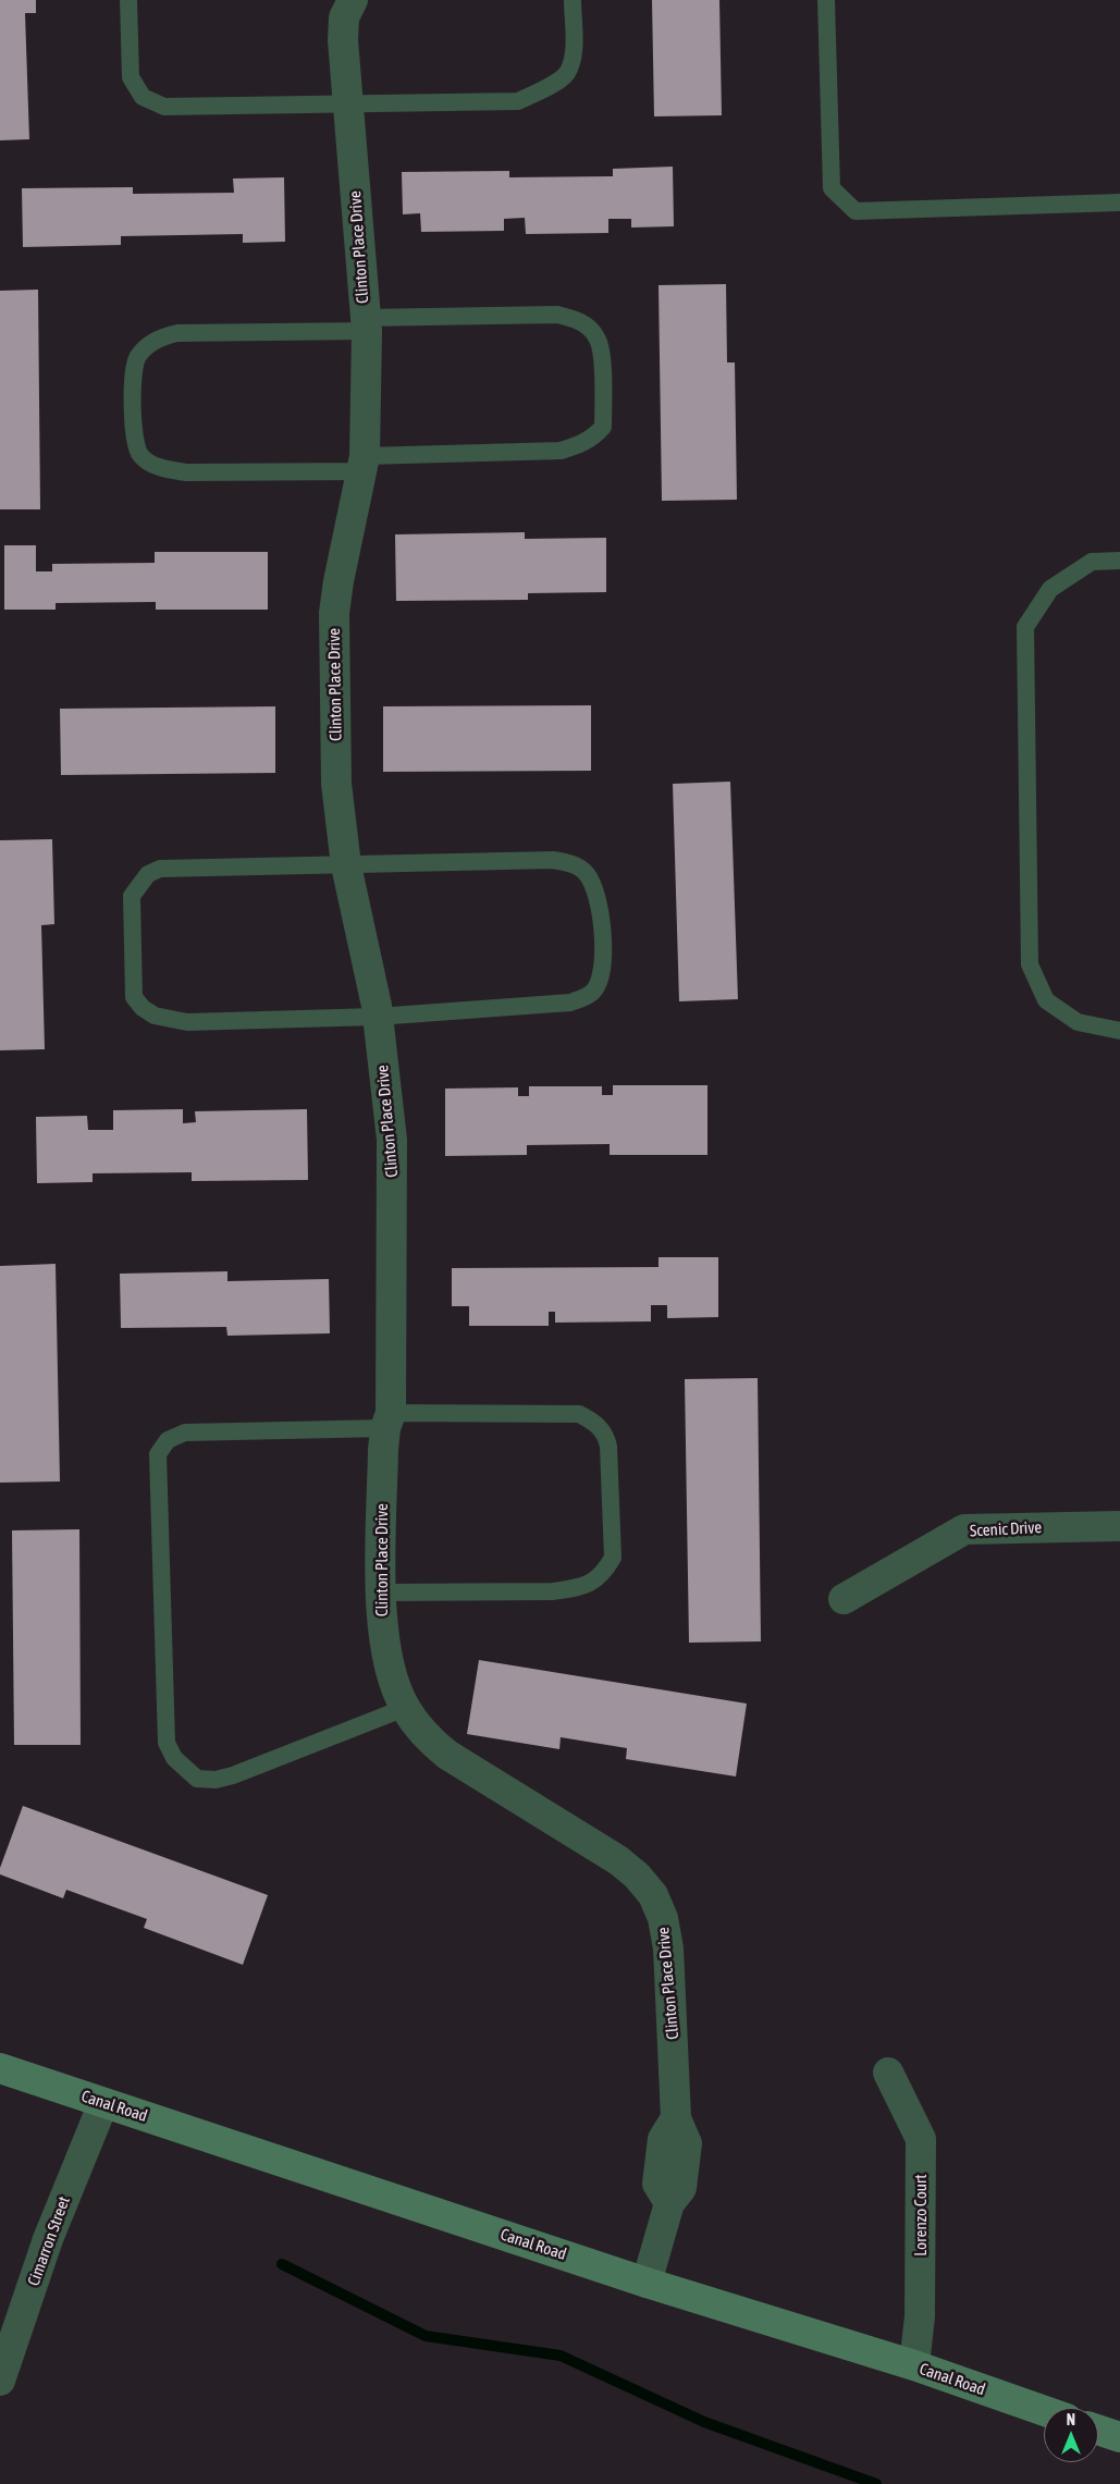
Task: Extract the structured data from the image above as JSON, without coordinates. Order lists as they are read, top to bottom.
{
  "streets": {
    "street": [
      "Clinton Place Drive",
      "Scenic Drive",
      "Canal Road",
      "Lorenzo Court",
      "Cimarron Street"
    ]
  },
  "crossings": [
    ["Clinton Place Drive", "Canal Road"],
    ["Canal Road", "Lorenzo Court"],
    ["Canal Road", "Cimarron Street"]
  ],
  "north": "top"
}
